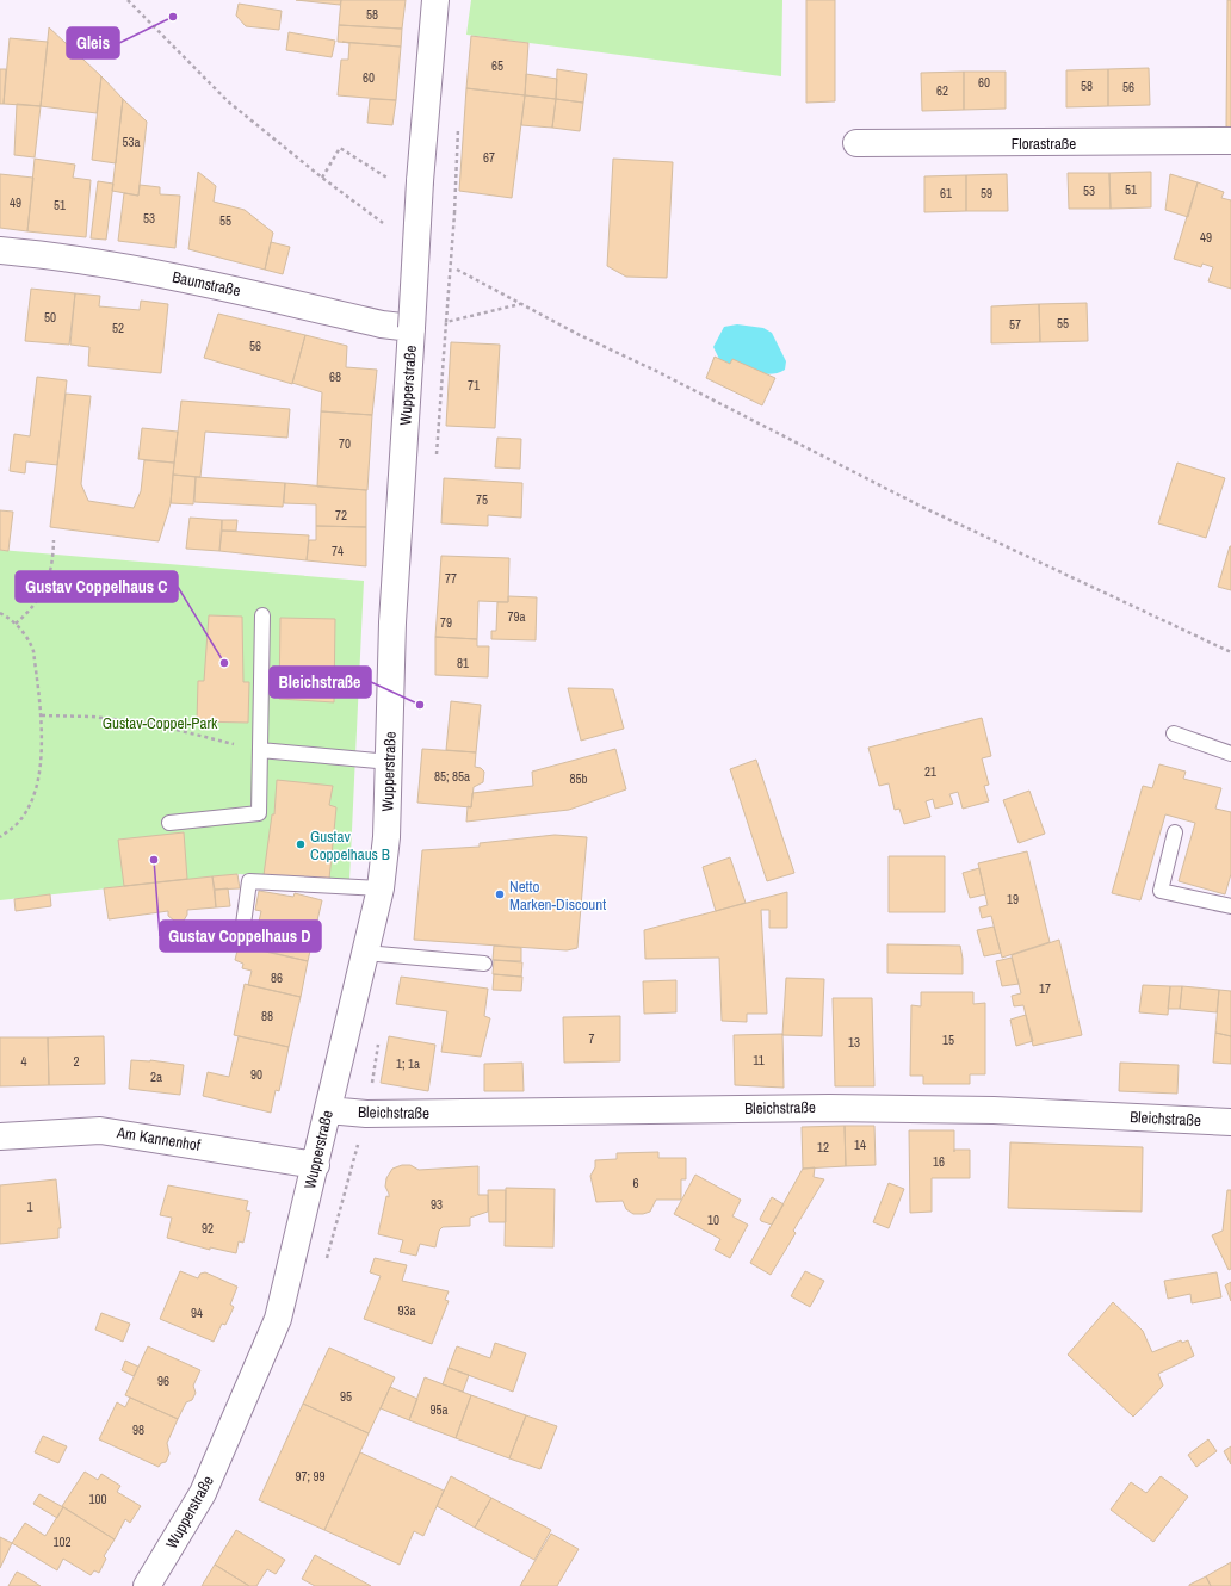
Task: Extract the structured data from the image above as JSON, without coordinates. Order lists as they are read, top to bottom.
{
  "streets": {
    "street": [
      "Florastraße",
      "Baumstraße",
      "Wupperstraße",
      "Bleichstraße",
      "Am Kannenhof"
    ]
  },
  "crossings": [
    ["Baumstraße", "Wupperstraße"],
    ["Wupperstraße", "Bleichstraße"],
    ["Wupperstraße", "Am Kannenhof"]
  ],
  "parks": ["Gustav-Coppel-Park"],
  "places": [
    "Gleis",
    "Gustav Coppelhaus C",
    "Bleichstraße",
    "Gustav Coppelhaus B",
    "Gustav Coppelhaus D",
    "Netto Marken-Discount"
  ],
  "house_numbers": [
    "58",
    "65",
    "60",
    "60",
    "58",
    "56",
    "62",
    "53a",
    "67",
    "51",
    "53",
    "61",
    "59",
    "49",
    "51",
    "53",
    "55",
    "49",
    "50",
    "55",
    "57",
    "52",
    "56",
    "68",
    "71",
    "70",
    "75",
    "72",
    "74",
    "77",
    "79a",
    "79",
    "81",
    "21",
    "85; 85a",
    "85b",
    "19",
    "86",
    "17",
    "88",
    "7",
    "15",
    "13",
    "11",
    "4",
    "2",
    "1; 1a",
    "90",
    "2a",
    "14",
    "12",
    "16",
    "6",
    "93",
    "1",
    "10",
    "92",
    "93a",
    "94",
    "96",
    "95",
    "95a",
    "98",
    "97; 99",
    "100",
    "102"
  ]
}
